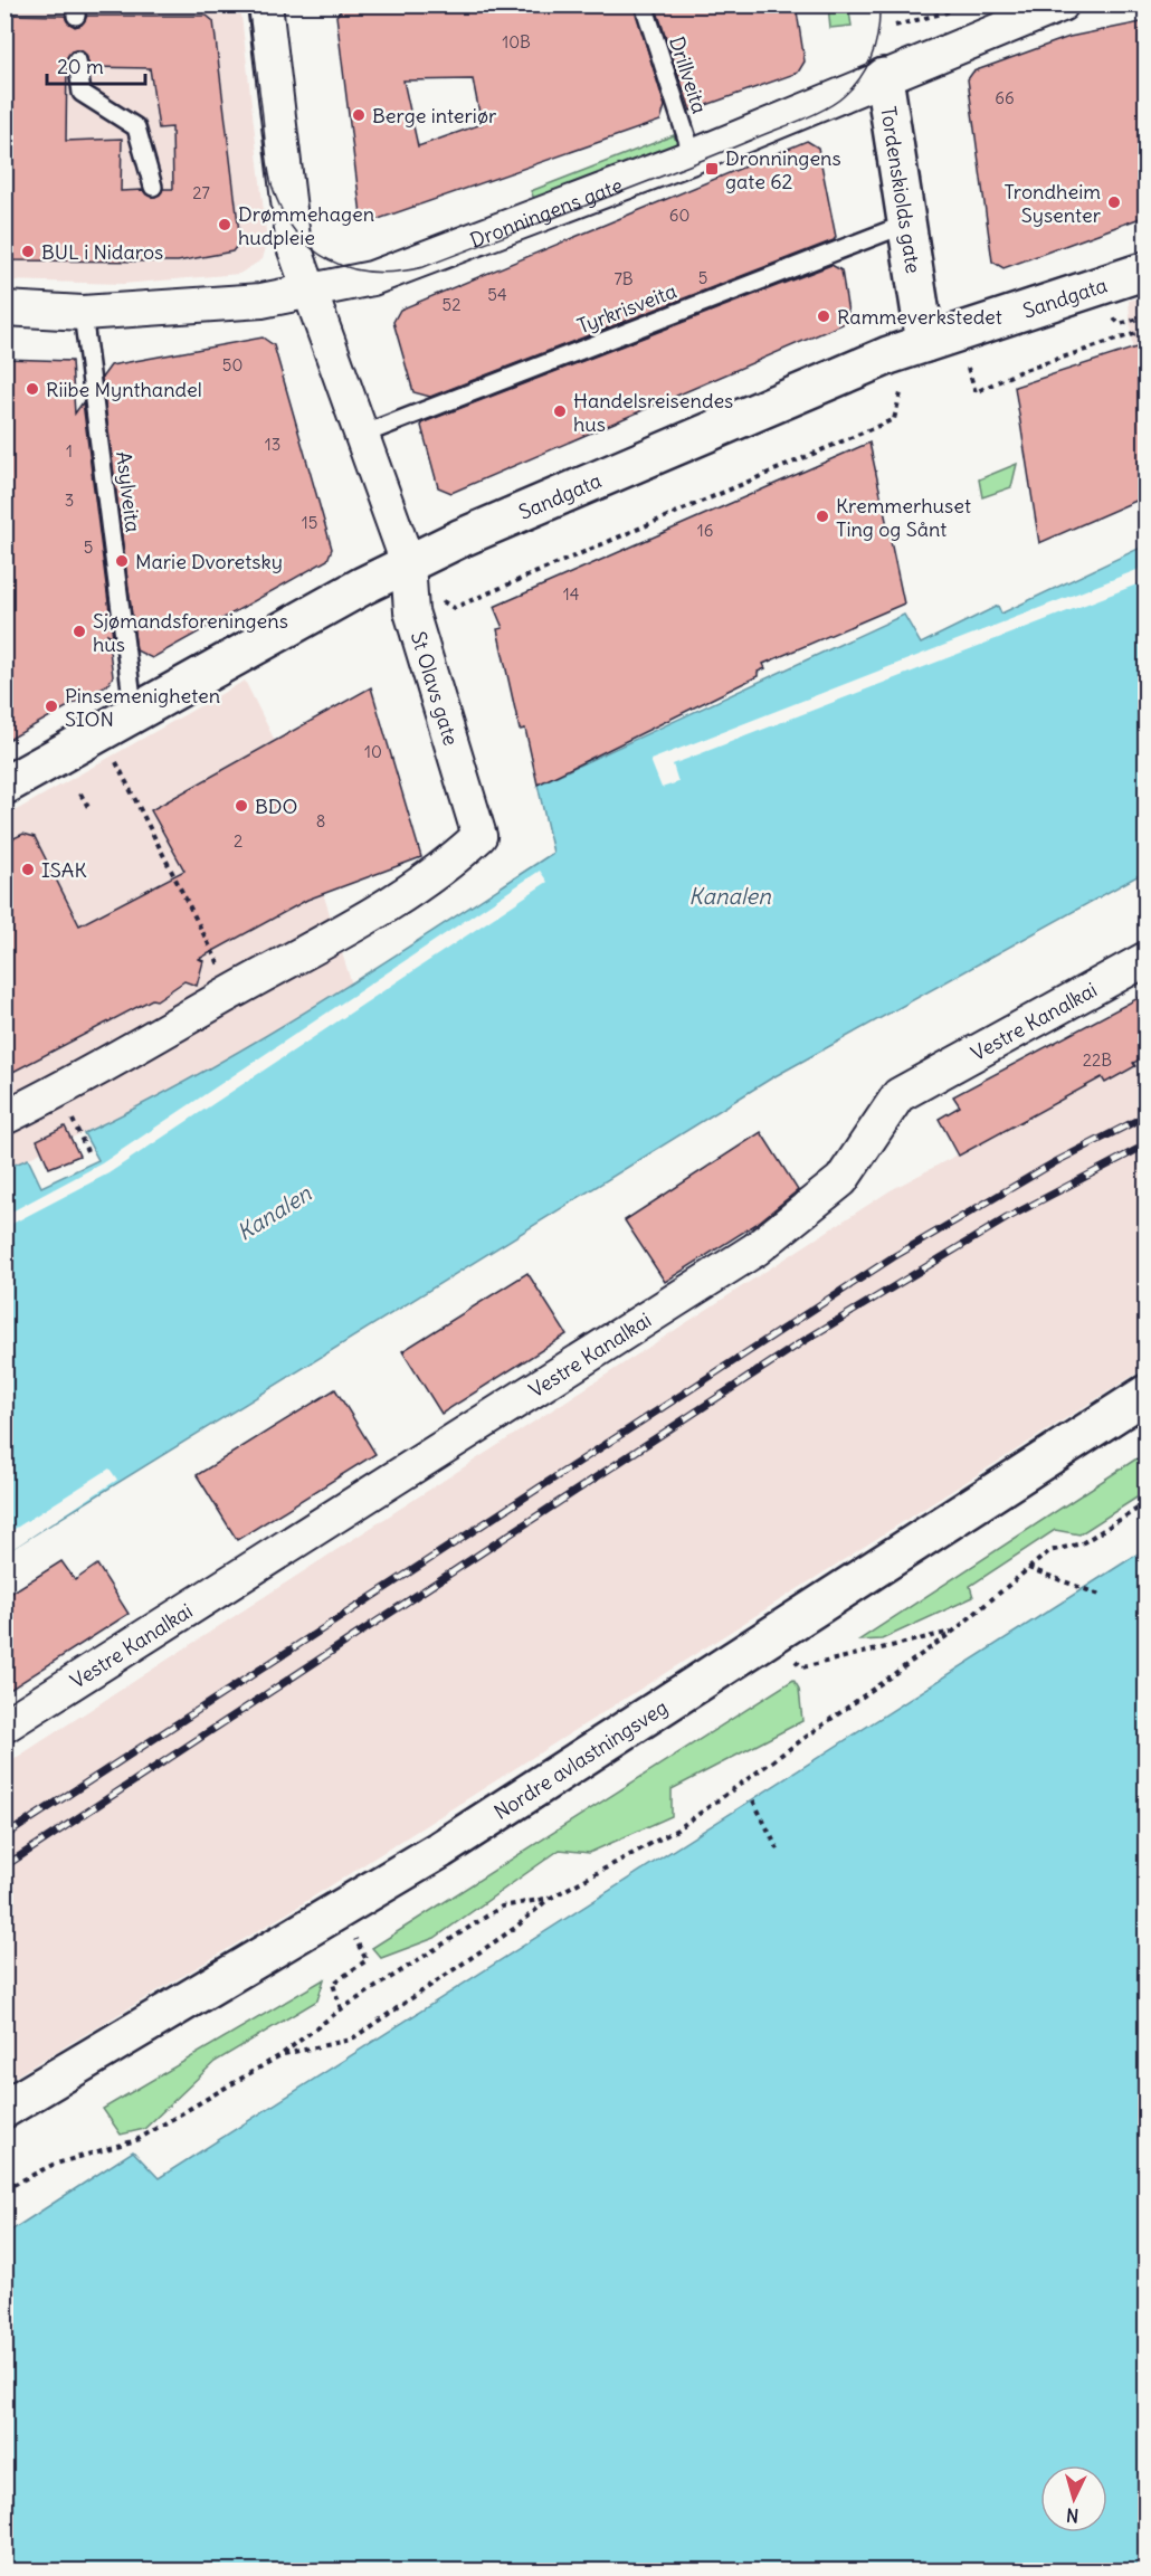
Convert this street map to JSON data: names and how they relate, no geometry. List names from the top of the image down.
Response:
{
  "streets": {
    "main road": ["Tordenskiolds gate", "Sandgata", "Nordre avlastningsveg"],
    "street": ["Dronningens gate", "St Olavs gate", "Vestre Kanalkai"],
    "lane": ["Drillveita", "Tyrkrisveita", "Asylveita"]
  },
  "crossings": [
    ["Drillveita", "Dronningens gate"],
    ["Tordenskiolds gate", "Dronningens gate"],
    ["Tordenskiolds gate", "Sandgata"],
    ["Tordenskiolds gate", "Tyrkrisveita"],
    ["Dronningens gate", "Asylveita"],
    ["Dronningens gate", "St Olavs gate"],
    ["Sandgata", "Asylveita"],
    ["Sandgata", "St Olavs gate"],
    ["Tyrkrisveita", "St Olavs gate"]
  ],
  "water": ["Kanalen"],
  "places": {
    "other": [
      "Berge interiør",
      "Trondheim Sysenter",
      "Drømmehagen hudpleie",
      "BUL i Nidaros",
      "Rammeverkstedet",
      "Riibe Mynthandel",
      "Handelsreisendes hus",
      "Kremmerhuset Ting og Sånt",
      "Marie Dvoretsky",
      "Sjømandsforeningens hus",
      "Pinsemenigheten SION",
      "BDO",
      "ISAK"
    ],
    "transit": ["Dronningens gate 62"]
  },
  "house_numbers": [
    "10B",
    "66",
    "27",
    "60",
    "5",
    "7B",
    "54",
    "52",
    "50",
    "13",
    "1",
    "3",
    "15",
    "16",
    "5",
    "14",
    "10",
    "8",
    "2",
    "22B"
  ],
  "scale_bar": "20 m",
  "north": "bottom"
}
